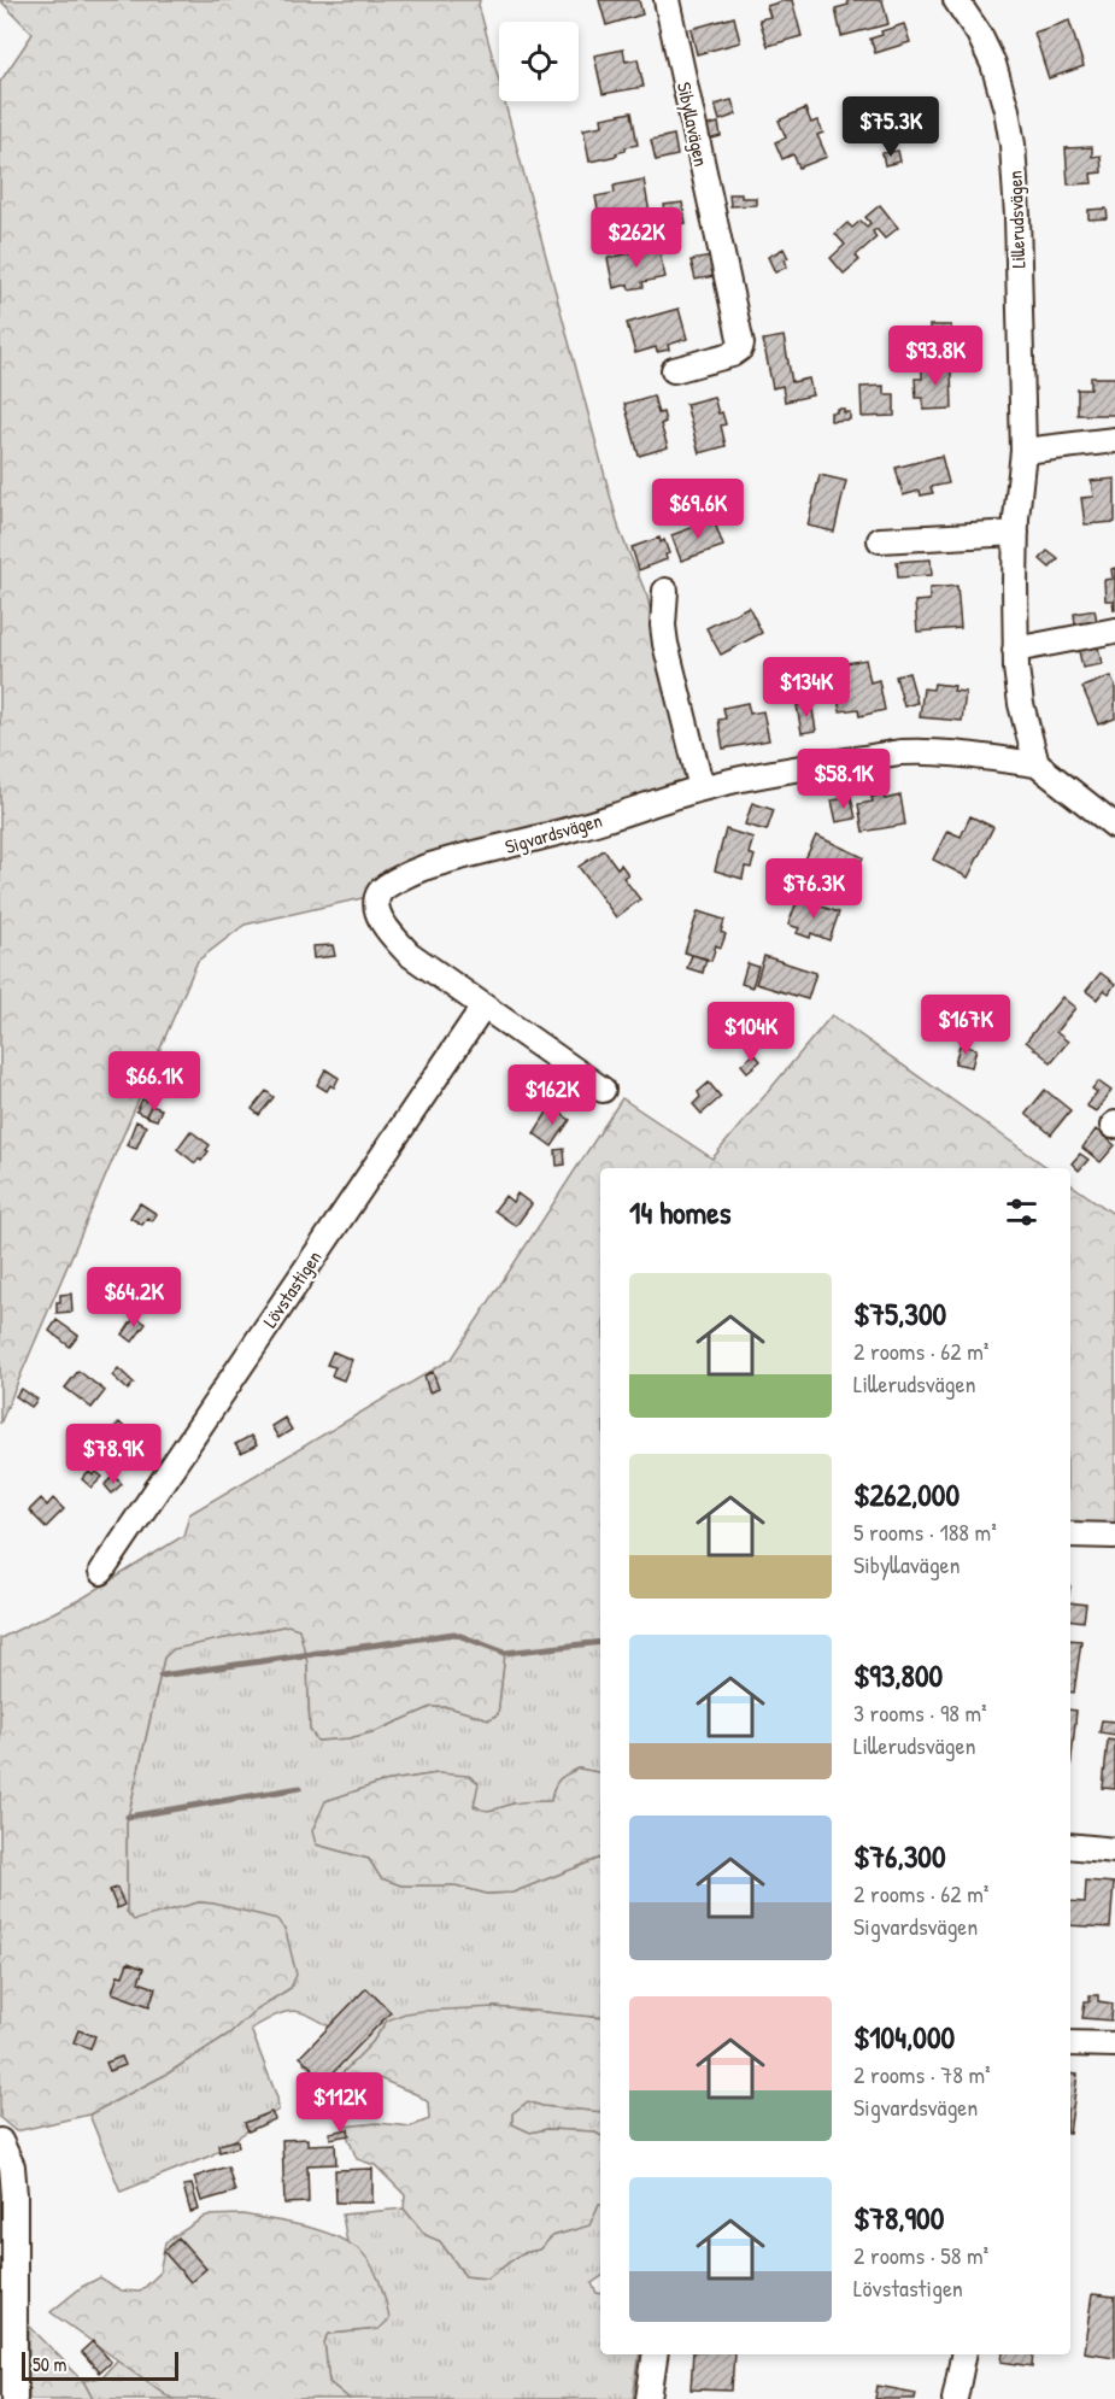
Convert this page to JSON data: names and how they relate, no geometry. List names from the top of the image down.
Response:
{
  "streets": {
    "street": [
      "Sibyllavägen",
      "Lillerudsvägen",
      "Sigvardsvägen",
      "Lövstastigen"
    ]
  },
  "crossings": [
    ["Lillerudsvägen", "Sigvardsvägen"],
    ["Sigvardsvägen", "Lövstastigen"]
  ],
  "scale_bar": "50 m",
  "page": {
    "price": [
      "$75.3K",
      "$262K",
      "$93.8K",
      "$69.6K",
      "$134K",
      "$58.1K",
      "$76.3K",
      "$167K",
      "$104K",
      "$66.1K",
      "$162K",
      "$64.2K",
      "$78.9K",
      "$112K"
    ],
    "heading": "14 homes",
    "list": [
      {
        "name": "$75,300",
        "note": "2 rooms · 62 m² · Lillerudsvägen"
      },
      {
        "name": "$262,000",
        "note": "5 rooms · 188 m² · Sibyllavägen"
      },
      {
        "name": "$93,800",
        "note": "3 rooms · 98 m² · Lillerudsvägen"
      },
      {
        "name": "$76,300",
        "note": "2 rooms · 62 m² · Sigvardsvägen"
      },
      {
        "name": "$104,000",
        "note": "2 rooms · 78 m² · Sigvardsvägen"
      },
      {
        "name": "$78,900",
        "note": "2 rooms · 58 m² · Lövstastigen"
      }
    ],
    "scale": "50 m"
  }
}
